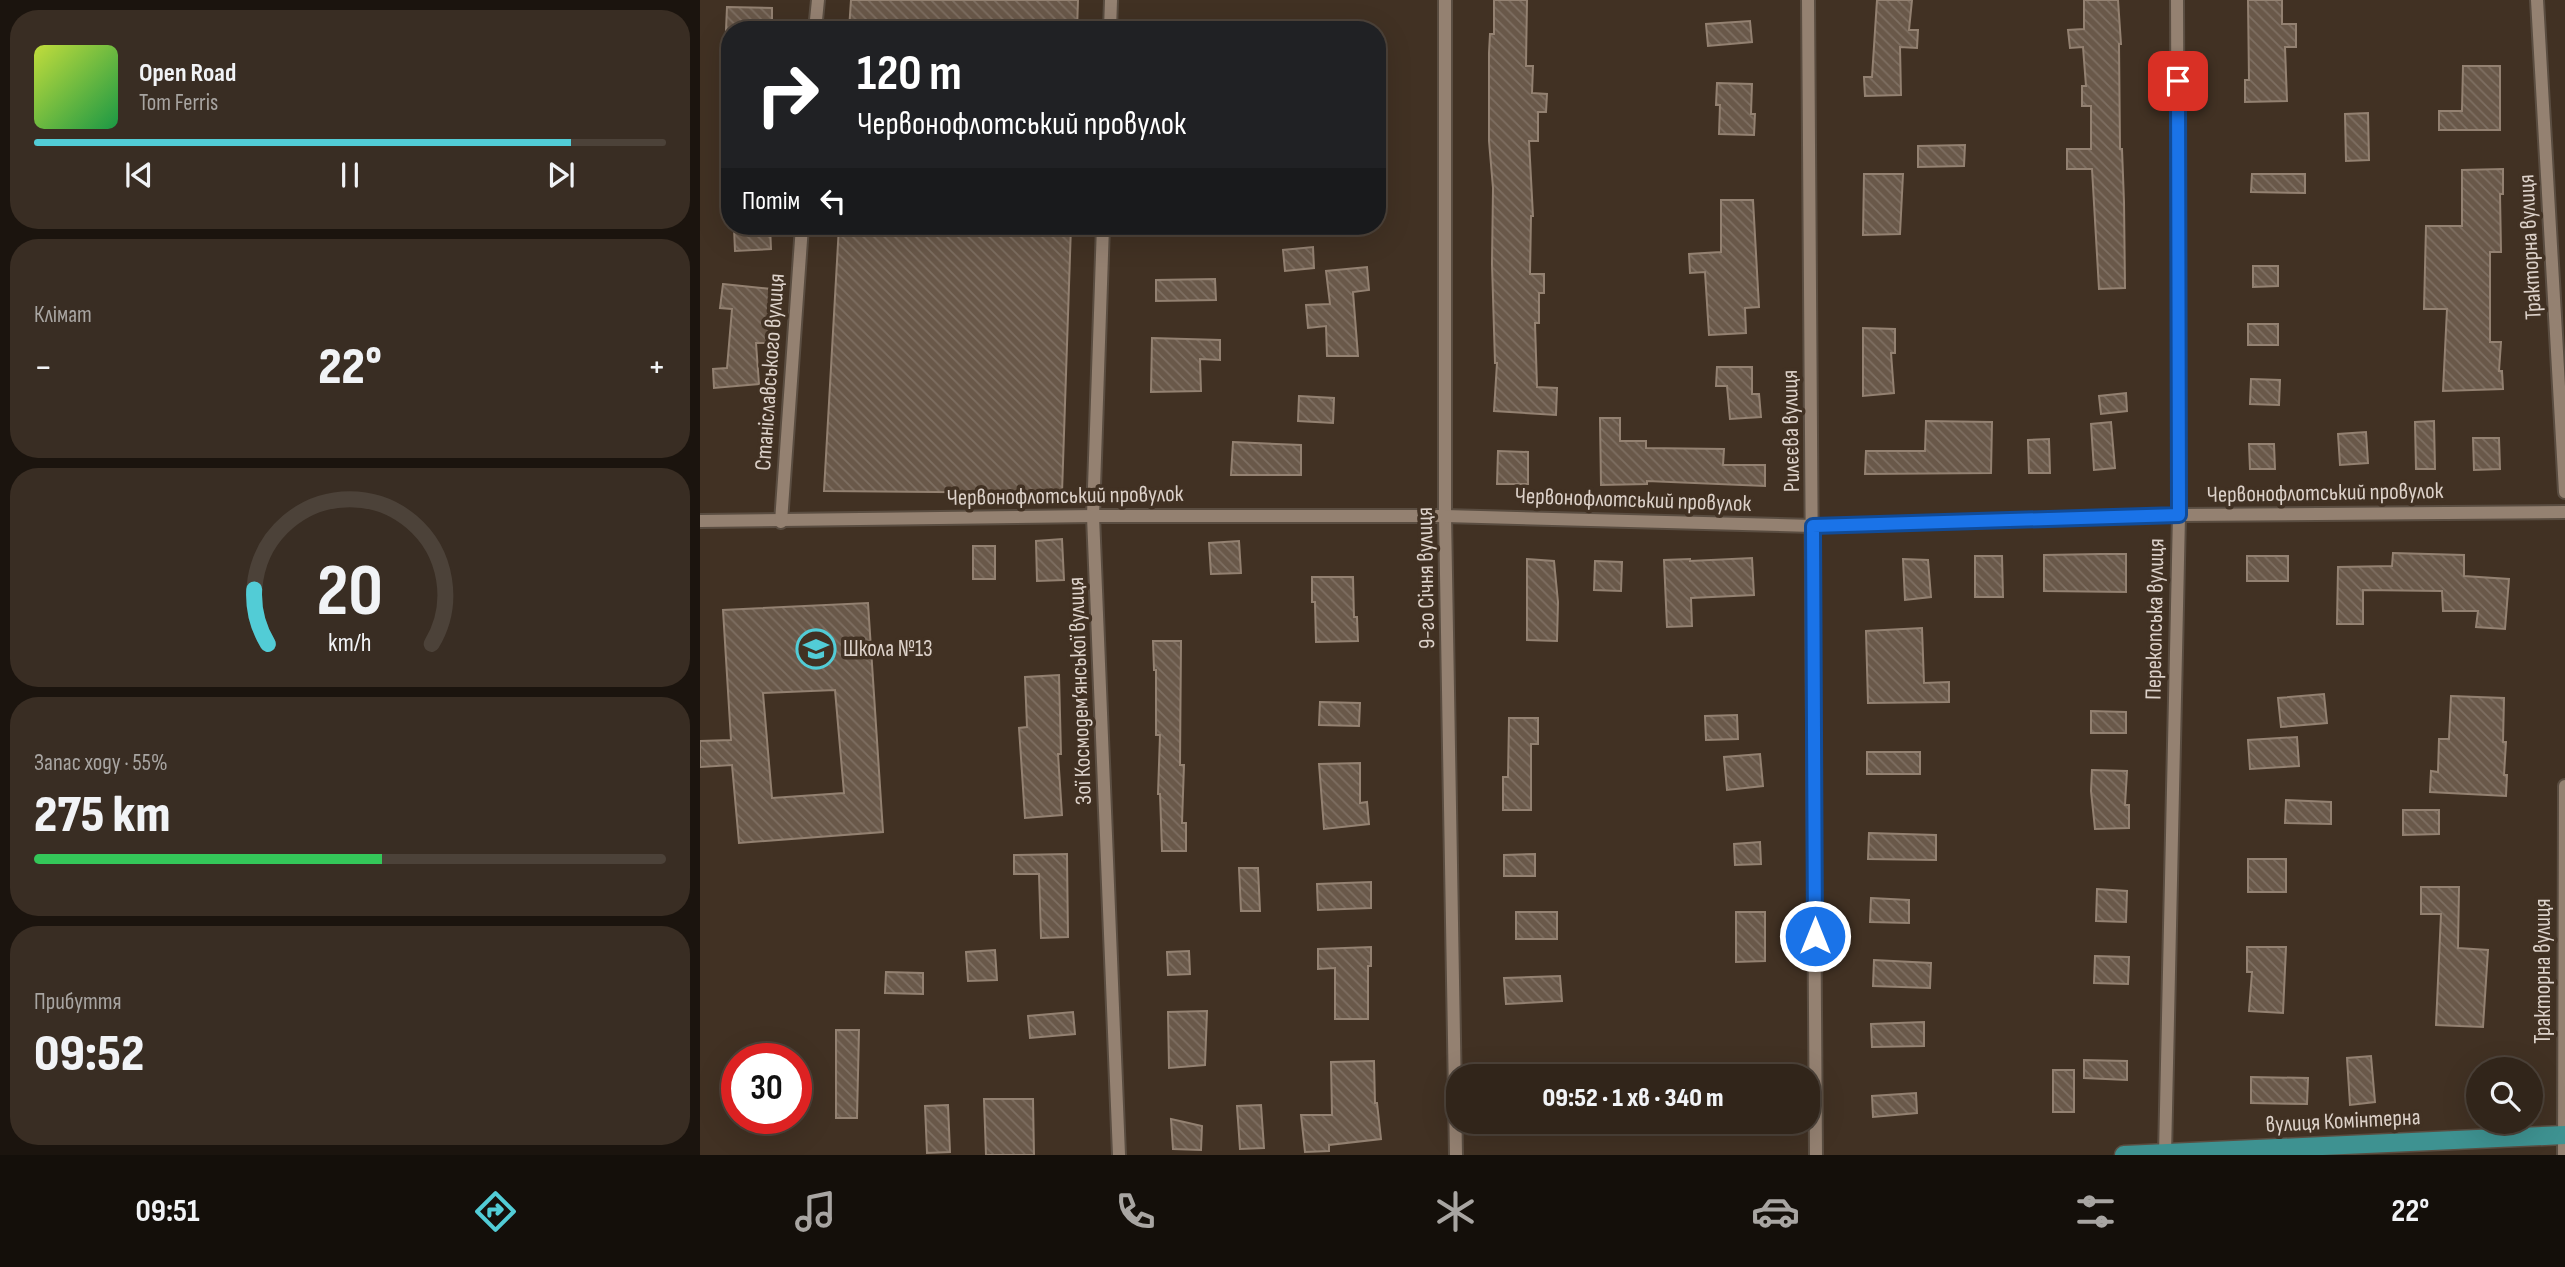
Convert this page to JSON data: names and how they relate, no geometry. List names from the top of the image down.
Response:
{
  "streets": {
    "main road": ["вулиця Комінтерна"],
    "street": [
      "Тракторна вулиця",
      "Станіславського вулиця",
      "Рилєєва вулиця",
      "Червонофлотський провулок",
      "9-го Січня вулиця",
      "Перекопська вулиця",
      "Зої Космодем’янської вулиця"
    ]
  },
  "crossings": [
    ["Тракторна вулиця", "вулиця Комінтерна"],
    ["Станіславського вулиця", "Червонофлотський провулок"],
    ["Рилєєва вулиця", "Червонофлотський провулок"],
    ["Червонофлотський провулок", "9-го Січня вулиця"],
    ["Червонофлотський провулок", "Перекопська вулиця"],
    ["Червонофлотський провулок", "Зої Космодем’янської вулиця"],
    ["Перекопська вулиця", "вулиця Комінтерна"]
  ],
  "places": {
    "school or university": ["Школа №13"]
  },
  "page": {
    "turn": ["120 m", "Червонофлотський провулок"],
    "song": ["Open Road", "Tom Ferris"],
    "then": "Потім",
    "tile": [
      "Клімат",
      ["Запас ходу · 55%", "275 km"],
      ["Прибуття", "09:52"]
    ],
    "heat": ["−", "22°", "+"],
    "limit": "30",
    "trip": "09:52 · 1 хв · 340 m",
    "tabs": ["09:51", "22°"],
    "gauge": ["20", "km/h"]
  }
}
